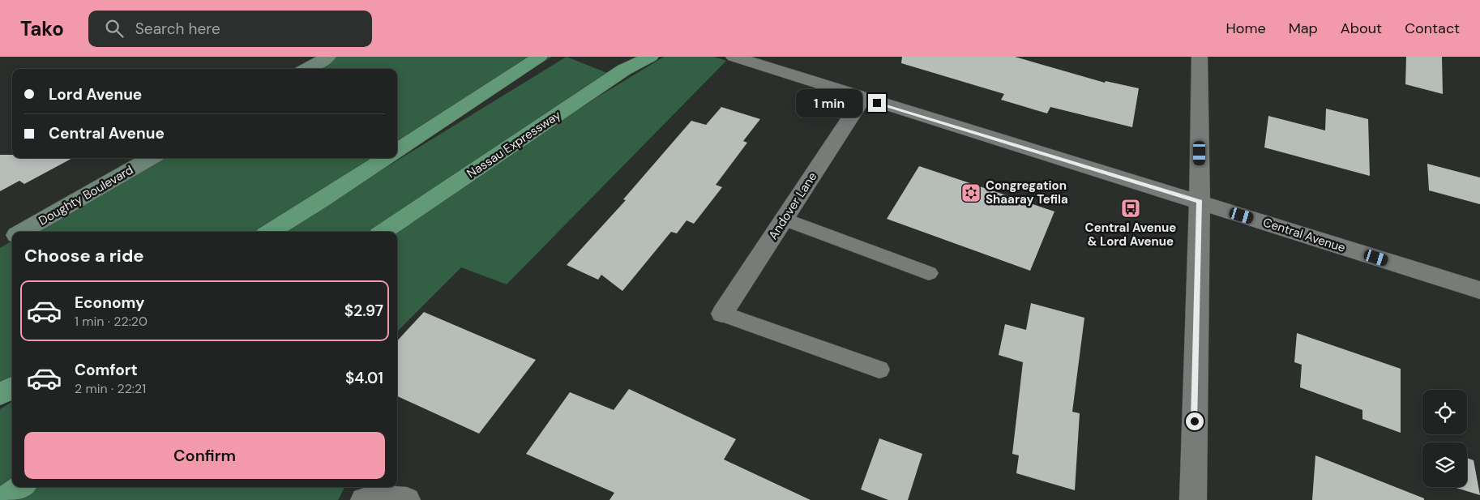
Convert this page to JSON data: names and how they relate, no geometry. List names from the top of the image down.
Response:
{
  "streets": {
    "highway": ["Nassau Expressway"],
    "main road": ["Doughty Boulevard"],
    "street": ["Andover Lane", "Central Avenue"]
  },
  "crossings": [
    ["Andover Lane", "Central Avenue"]
  ],
  "places": {
    "synagogue": ["Congregation Shaaray Tefila"],
    "bus stop": ["Central Avenue & Lord Avenue"]
  },
  "page": {
    "header": "Tako",
    "search": "Search here",
    "nav": [
      "Home",
      "Map",
      "About",
      "Contact"
    ],
    "banner": ["Lord Avenue", "Central Avenue"],
    "bubble": "1 min",
    "heading": "Choose a ride",
    "list": [
      {
        "name": "Economy",
        "note": "1 min · 22:20",
        "value": "$2.97"
      },
      {
        "name": "Comfort",
        "note": "2 min · 22:21",
        "value": "$4.01"
      }
    ],
    "buttons": "Confirm"
  }
}
